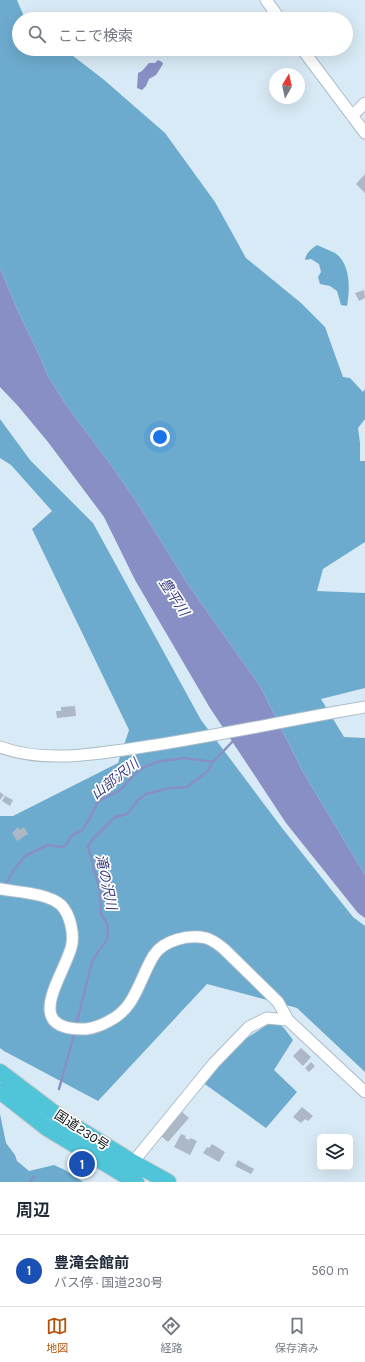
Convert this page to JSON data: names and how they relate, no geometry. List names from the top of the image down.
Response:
{
  "streets": {
    "highway": ["国道230号"]
  },
  "water": ["豊平川", "山部沢川", "滝の沢川"],
  "north": "top",
  "page": {
    "search": "ここで検索",
    "pins": "1",
    "heading": "周辺",
    "list": [
      {
        "mark": "1",
        "name": "豊滝会館前",
        "note": "バス停 · 国道230号",
        "value": "560 m"
      }
    ],
    "nav": ["地図", "経路", "保存済み"]
  }
}
